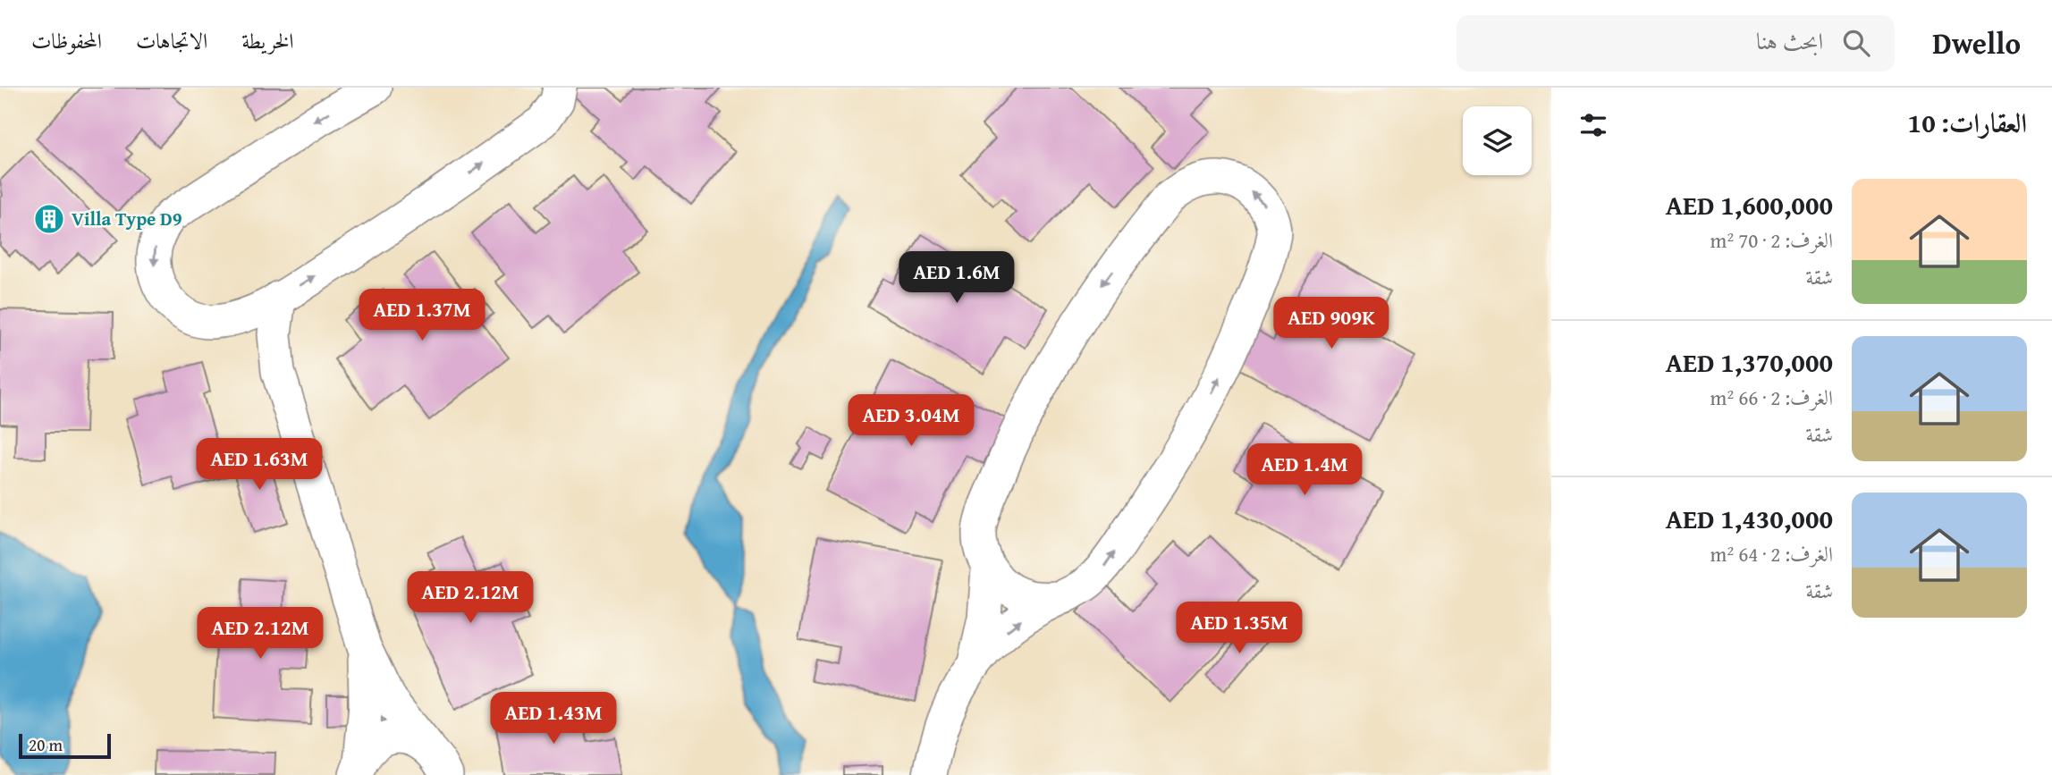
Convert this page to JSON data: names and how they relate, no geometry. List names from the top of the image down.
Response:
{
  "places": {
    "building": ["Villa Type D9"]
  },
  "scale_bar": "20 m",
  "page": {
    "header": "Dwello",
    "search": "ابحث هنا",
    "nav": ["الخريطة", "الاتجاهات", "المحفوظات"],
    "heading": "العقارات: 10",
    "list": [
      {
        "name": "AED 1,600,000",
        "note": "الغرف: 2 · 70 m² · شقة"
      },
      {
        "name": "AED 1,370,000",
        "note": "الغرف: 2 · 66 m² · شقة"
      },
      {
        "name": "AED 1,430,000",
        "note": "الغرف: 2 · 64 m² · شقة"
      }
    ],
    "price": [
      "AED 1.6M",
      "AED 1.37M",
      "AED 909K",
      "AED 3.04M",
      "AED 1.63M",
      "AED 1.4M",
      "AED 2.12M",
      "AED 1.35M",
      "AED 2.12M",
      "AED 1.43M"
    ],
    "scale": "20 m"
  }
}
